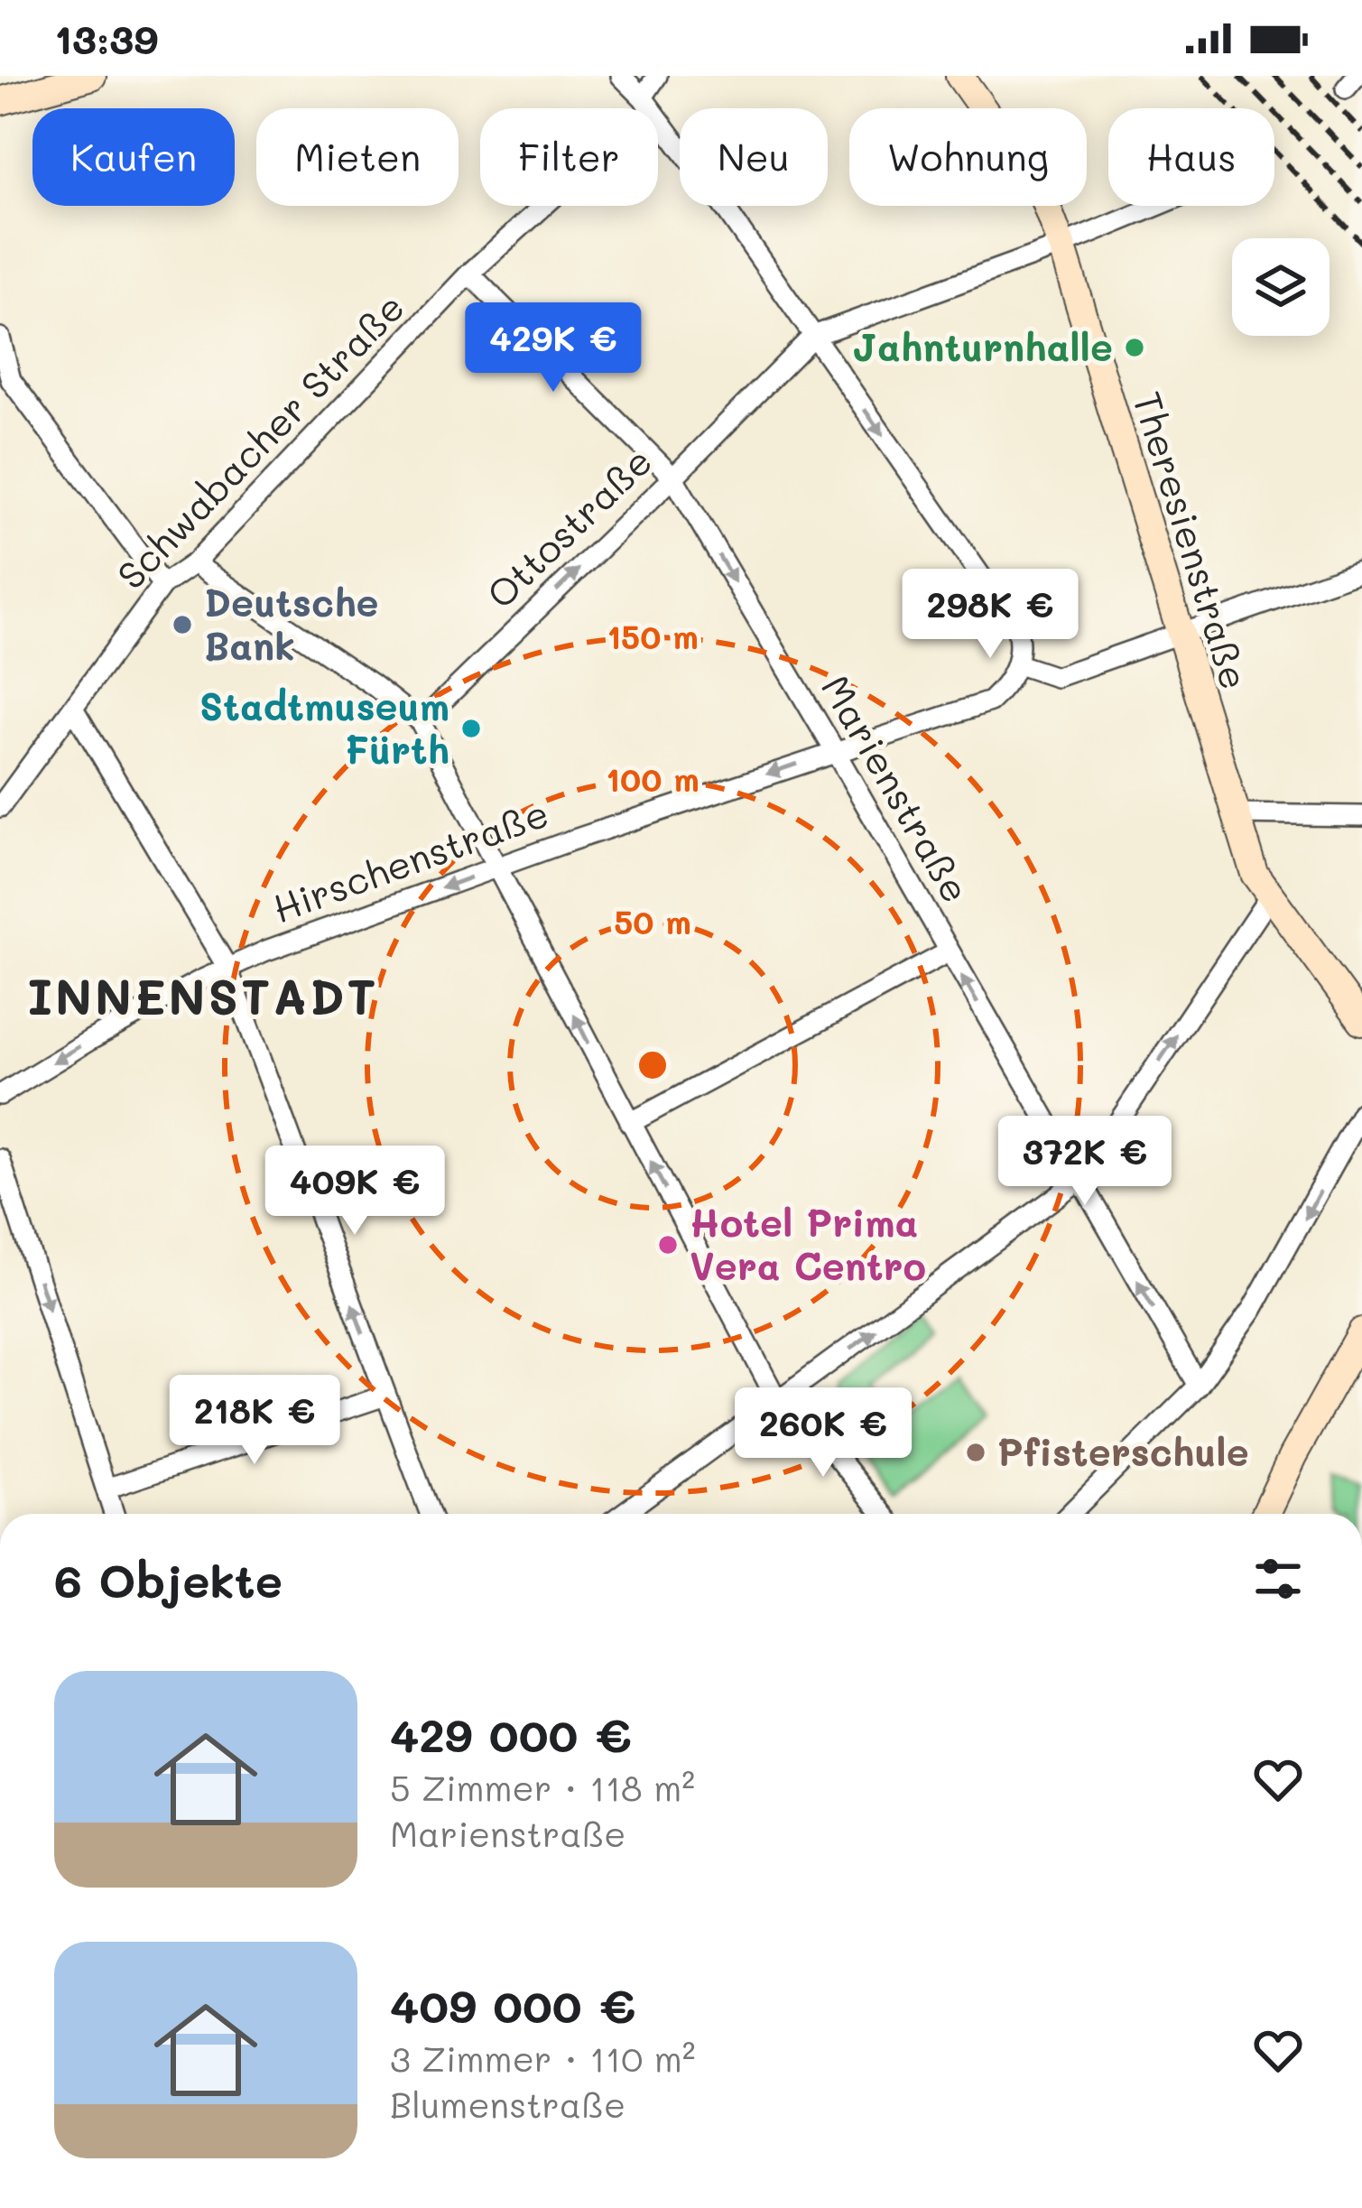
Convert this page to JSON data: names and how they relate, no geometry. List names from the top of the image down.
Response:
{
  "streets": {
    "street": [
      "Schwabacher Straße",
      "Ottostraße",
      "Theresienstraße",
      "Marienstraße",
      "Hirschenstraße"
    ]
  },
  "crossings": [
    ["Schwabacher Straße", "Marienstraße"],
    ["Ottostraße", "Theresienstraße"],
    ["Ottostraße", "Marienstraße"],
    ["Marienstraße", "Hirschenstraße"]
  ],
  "one_way": ["Ottostraße", "Hirschenstraße"],
  "districts": ["INNENSTADT"],
  "places": [
    "Jahnturnhalle",
    "Deutsche Bank",
    "Stadtmuseum Fürth",
    "Hotel Prima Vera Centro",
    "Pfisterschule"
  ],
  "page": {
    "status": "13:39",
    "chip": [
      "Kaufen",
      "Mieten",
      "Filter",
      "Neu",
      "Wohnung",
      "Haus"
    ],
    "price": [
      "429K €",
      "298K €",
      "372K €",
      "409K €",
      "218K €",
      "260K €"
    ],
    "heading": "6 Objekte",
    "list": [
      {
        "name": "429 000 €",
        "note": "5 Zimmer · 118 m² · Marienstraße"
      },
      {
        "name": "409 000 €",
        "note": "3 Zimmer · 110 m² · Blumenstraße"
      }
    ]
  },
  "rings": ["150 m", "100 m", "50 m"]
}
